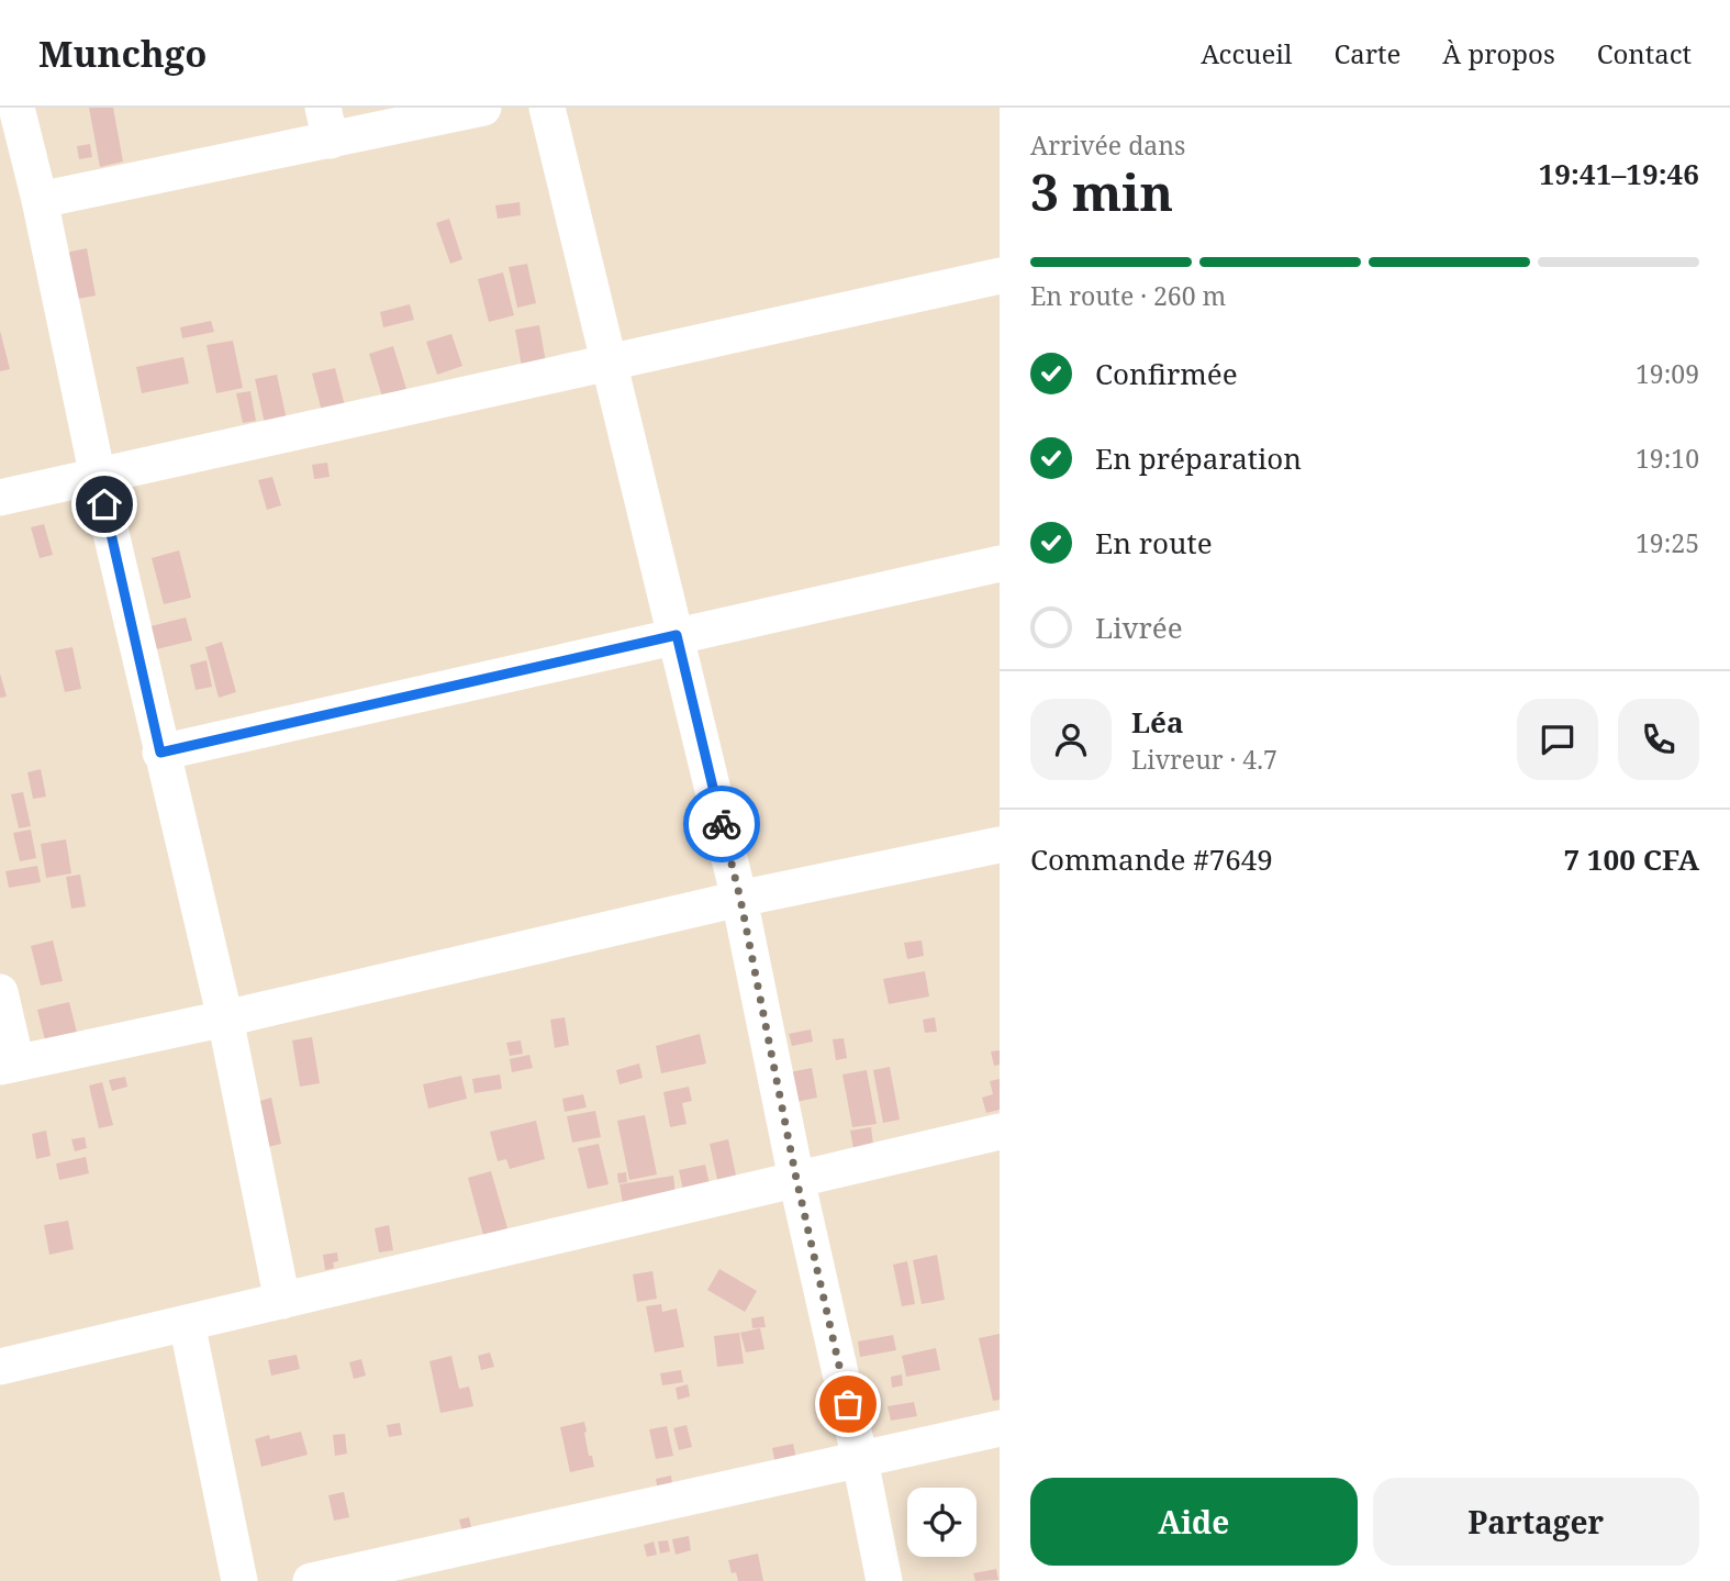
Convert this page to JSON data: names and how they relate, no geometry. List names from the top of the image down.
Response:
{
  "page": {
    "header": "Munchgo",
    "nav": [
      "Accueil",
      "Carte",
      "À propos",
      "Contact"
    ],
    "heading": ["3 min", "Arrivée dans", "19:41–19:46"],
    "panel": [
      "Léa",
      "Livreur · 4.7",
      "Commande #7649",
      "7 100 CFA"
    ],
    "bar": "En route · 260 m",
    "list": [
      ["Confirmée", "19:09"],
      ["En préparation", "19:10"],
      ["En route", "19:25"],
      "Livrée"
    ],
    "buttons": ["Aide", "Partager"]
  }
}
